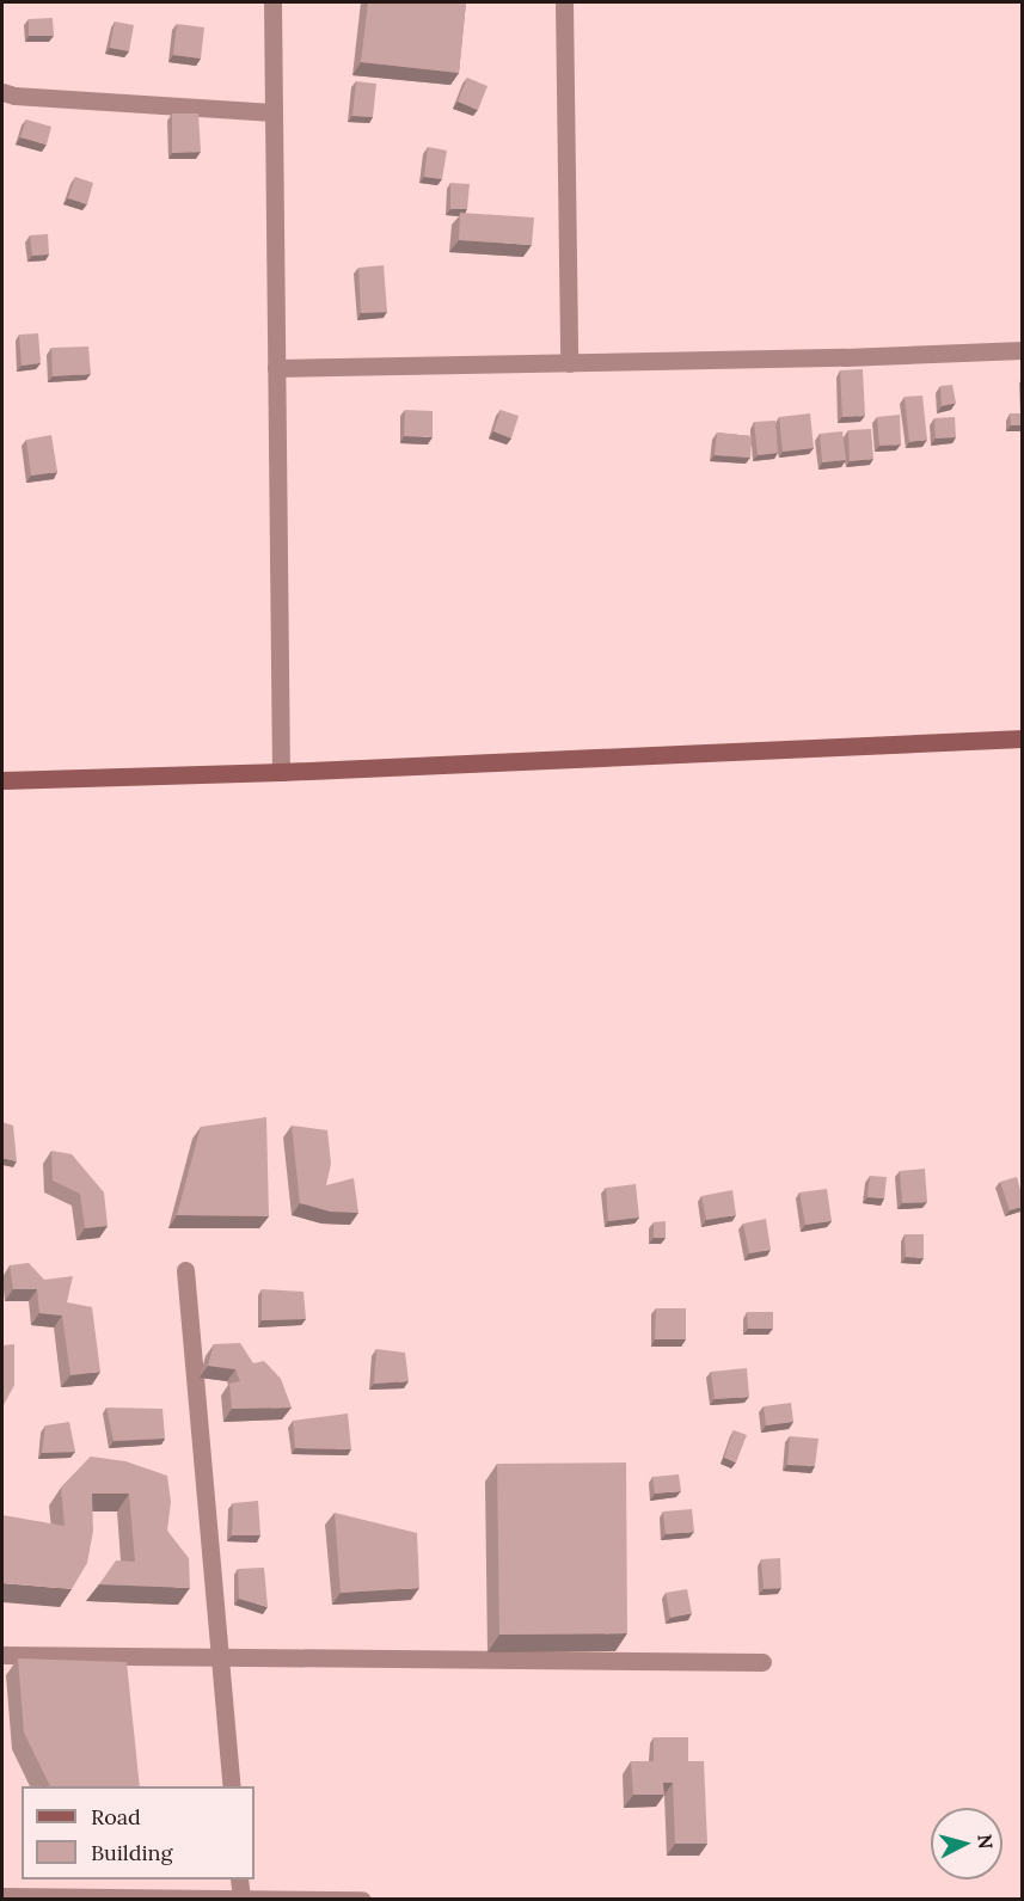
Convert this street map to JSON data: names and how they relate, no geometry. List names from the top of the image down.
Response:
{
  "legend": ["Road", "Building"],
  "north": "right"
}
